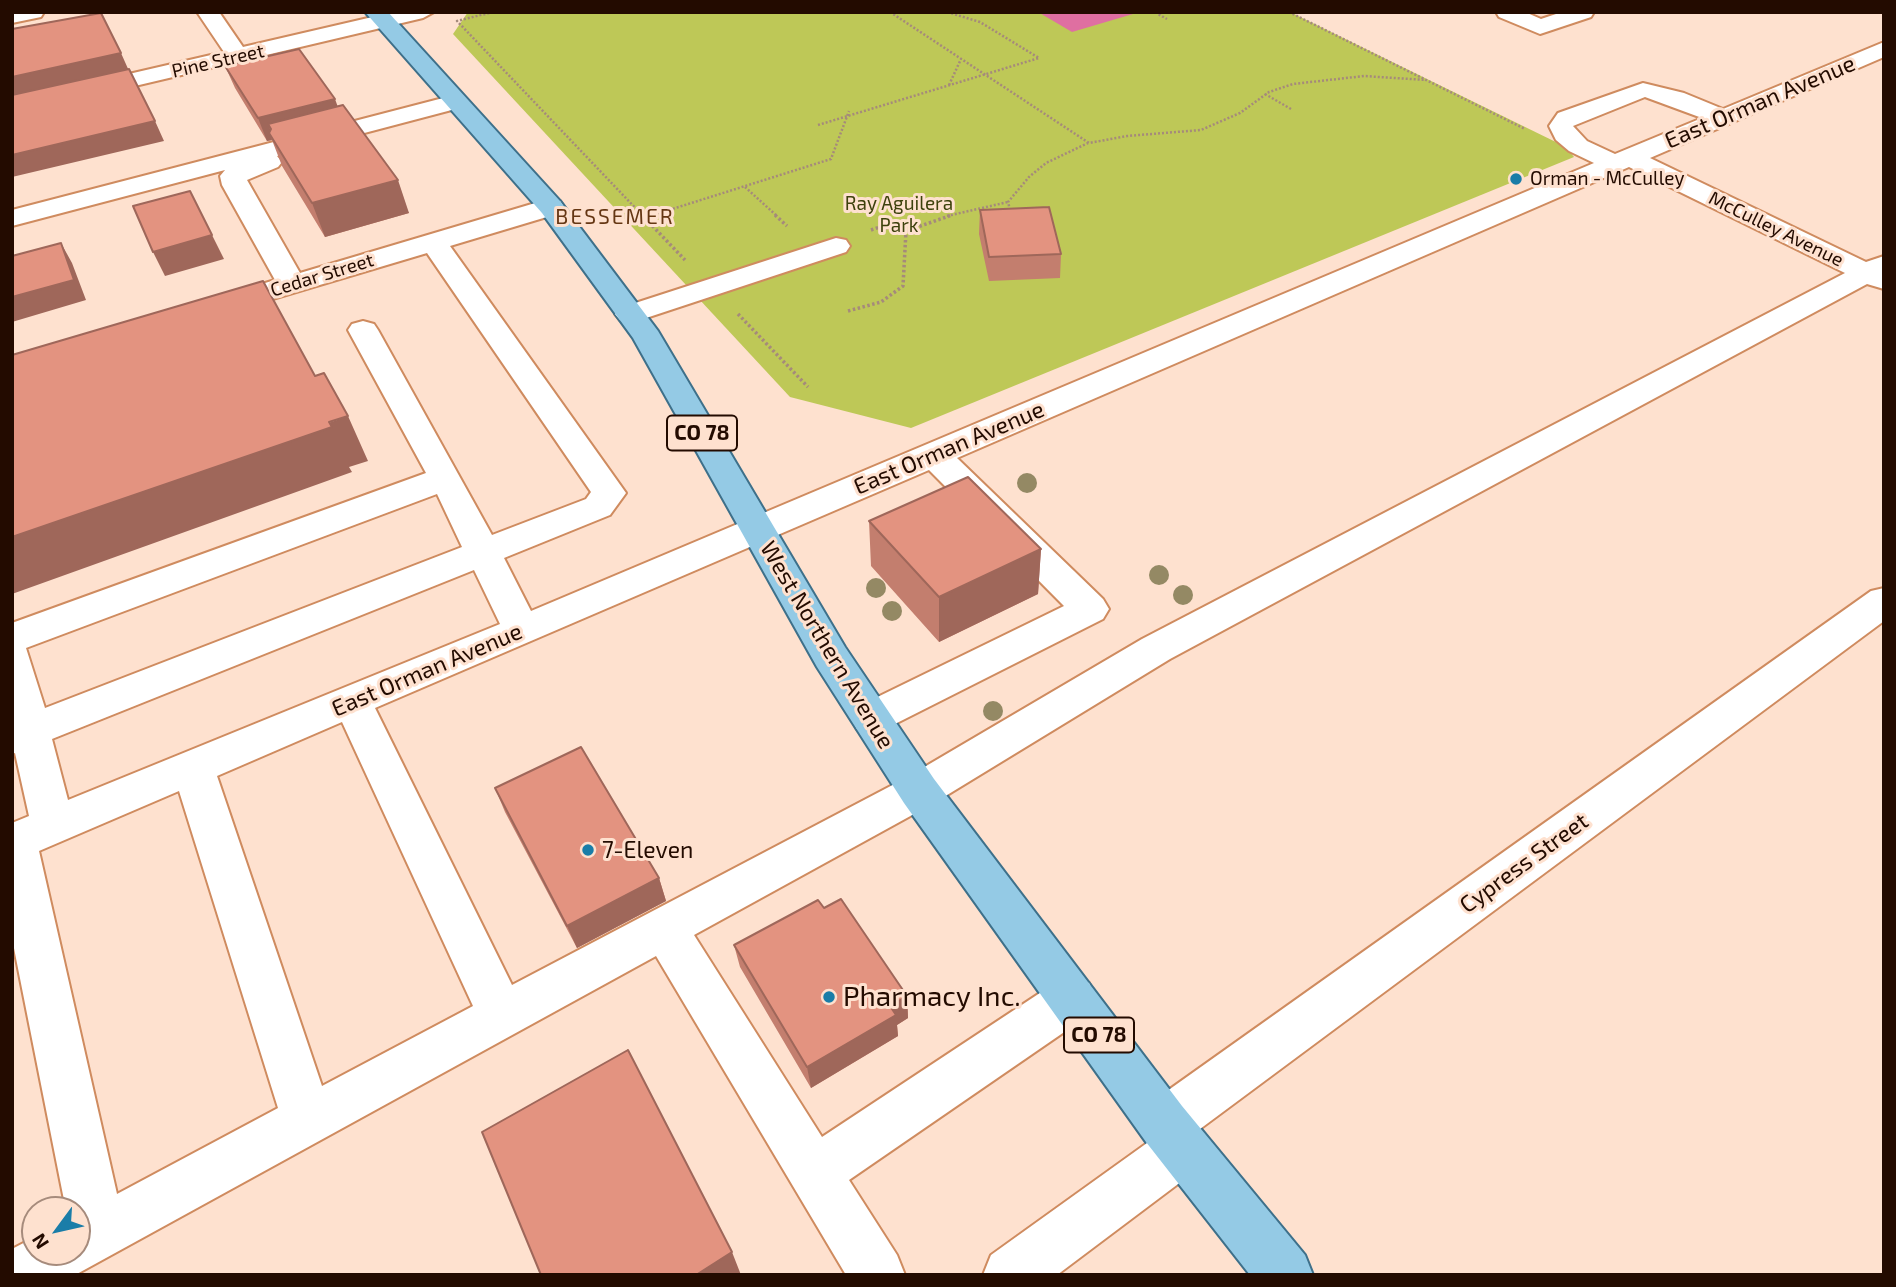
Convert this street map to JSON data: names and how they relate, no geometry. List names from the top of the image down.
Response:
{
  "streets": {
    "main road": ["CO 78", "West Northern Avenue"],
    "street": [
      "Pine Street",
      "East Orman Avenue",
      "McCulley Avenue",
      "Cedar Street",
      "Cypress Street"
    ]
  },
  "crossings": [
    ["Pine Street", "West Northern Avenue"],
    ["East Orman Avenue", "McCulley Avenue"],
    ["East Orman Avenue", "West Northern Avenue"],
    ["Cedar Street", "West Northern Avenue"],
    ["West Northern Avenue", "Cypress Street"]
  ],
  "districts": ["BESSEMER"],
  "parks": ["Ray Aguilera Park"],
  "places": ["Orman - McCulley", "7-Eleven", "Pharmacy Inc."],
  "north": "bottom left"
}
